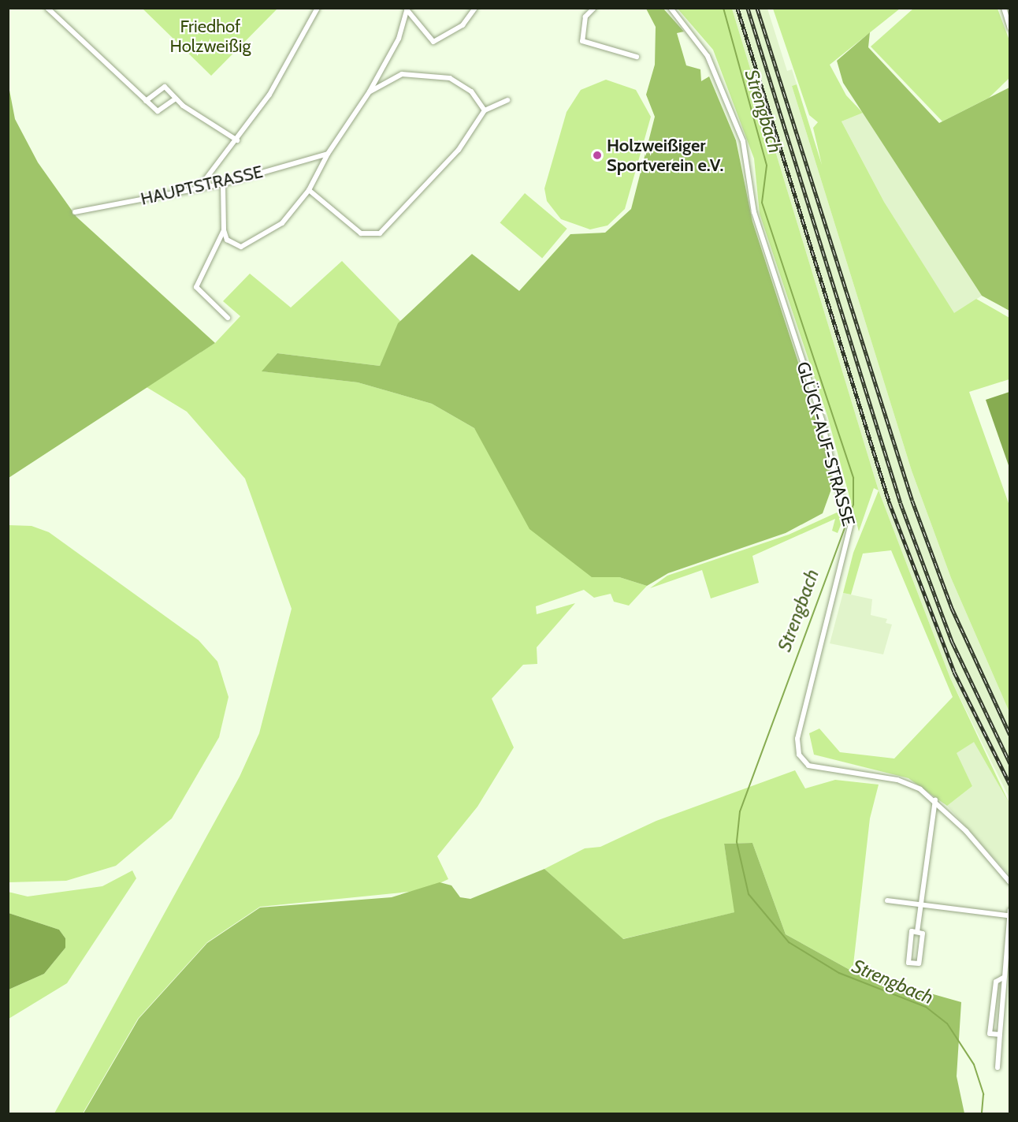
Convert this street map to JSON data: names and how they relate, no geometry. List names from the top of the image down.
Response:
{
  "streets": {
    "street": ["HAUPTSTRASSE", "GLÜCK-AUF-STRASSE"]
  },
  "water": ["Strengbach"],
  "parks": ["Friedhof Holzweißig"],
  "places": ["Holzweißiger Sportverein e.V."]
}
